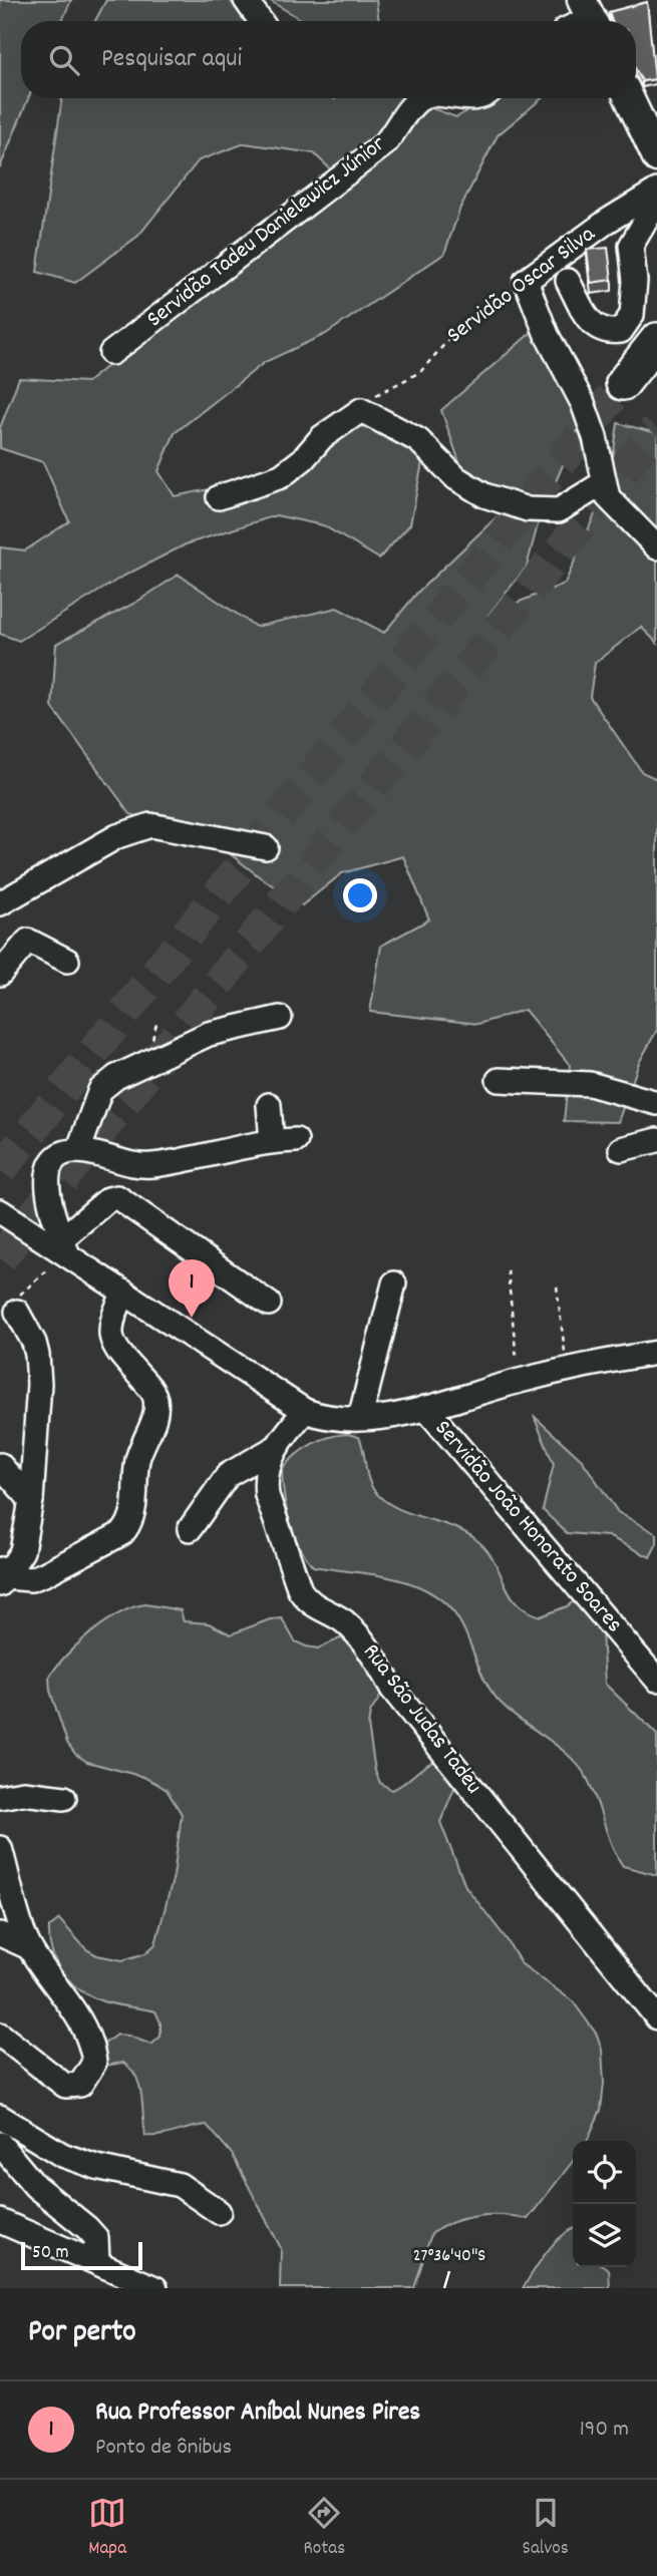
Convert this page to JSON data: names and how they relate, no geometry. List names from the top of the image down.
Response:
{
  "streets": {
    "street": [
      "Servidão Tadeu Danielewicz Júnior",
      "Servidão Oscar Silva",
      "Servidão João Honorato Soares",
      "Rua São Judas Tadeu"
    ]
  },
  "scale_bar": "50 m",
  "page": {
    "search": "Pesquisar aqui",
    "pins": "1",
    "scale": "50 m",
    "heading": "Por perto",
    "list": [
      {
        "mark": "1",
        "name": "Rua Professor Aníbal Nunes Pires",
        "note": "Ponto de ônibus",
        "value": "190 m"
      }
    ],
    "nav": ["Mapa", "Rotas", "Salvos"]
  },
  "coordinates": ["27°36'40\"S"]
}
